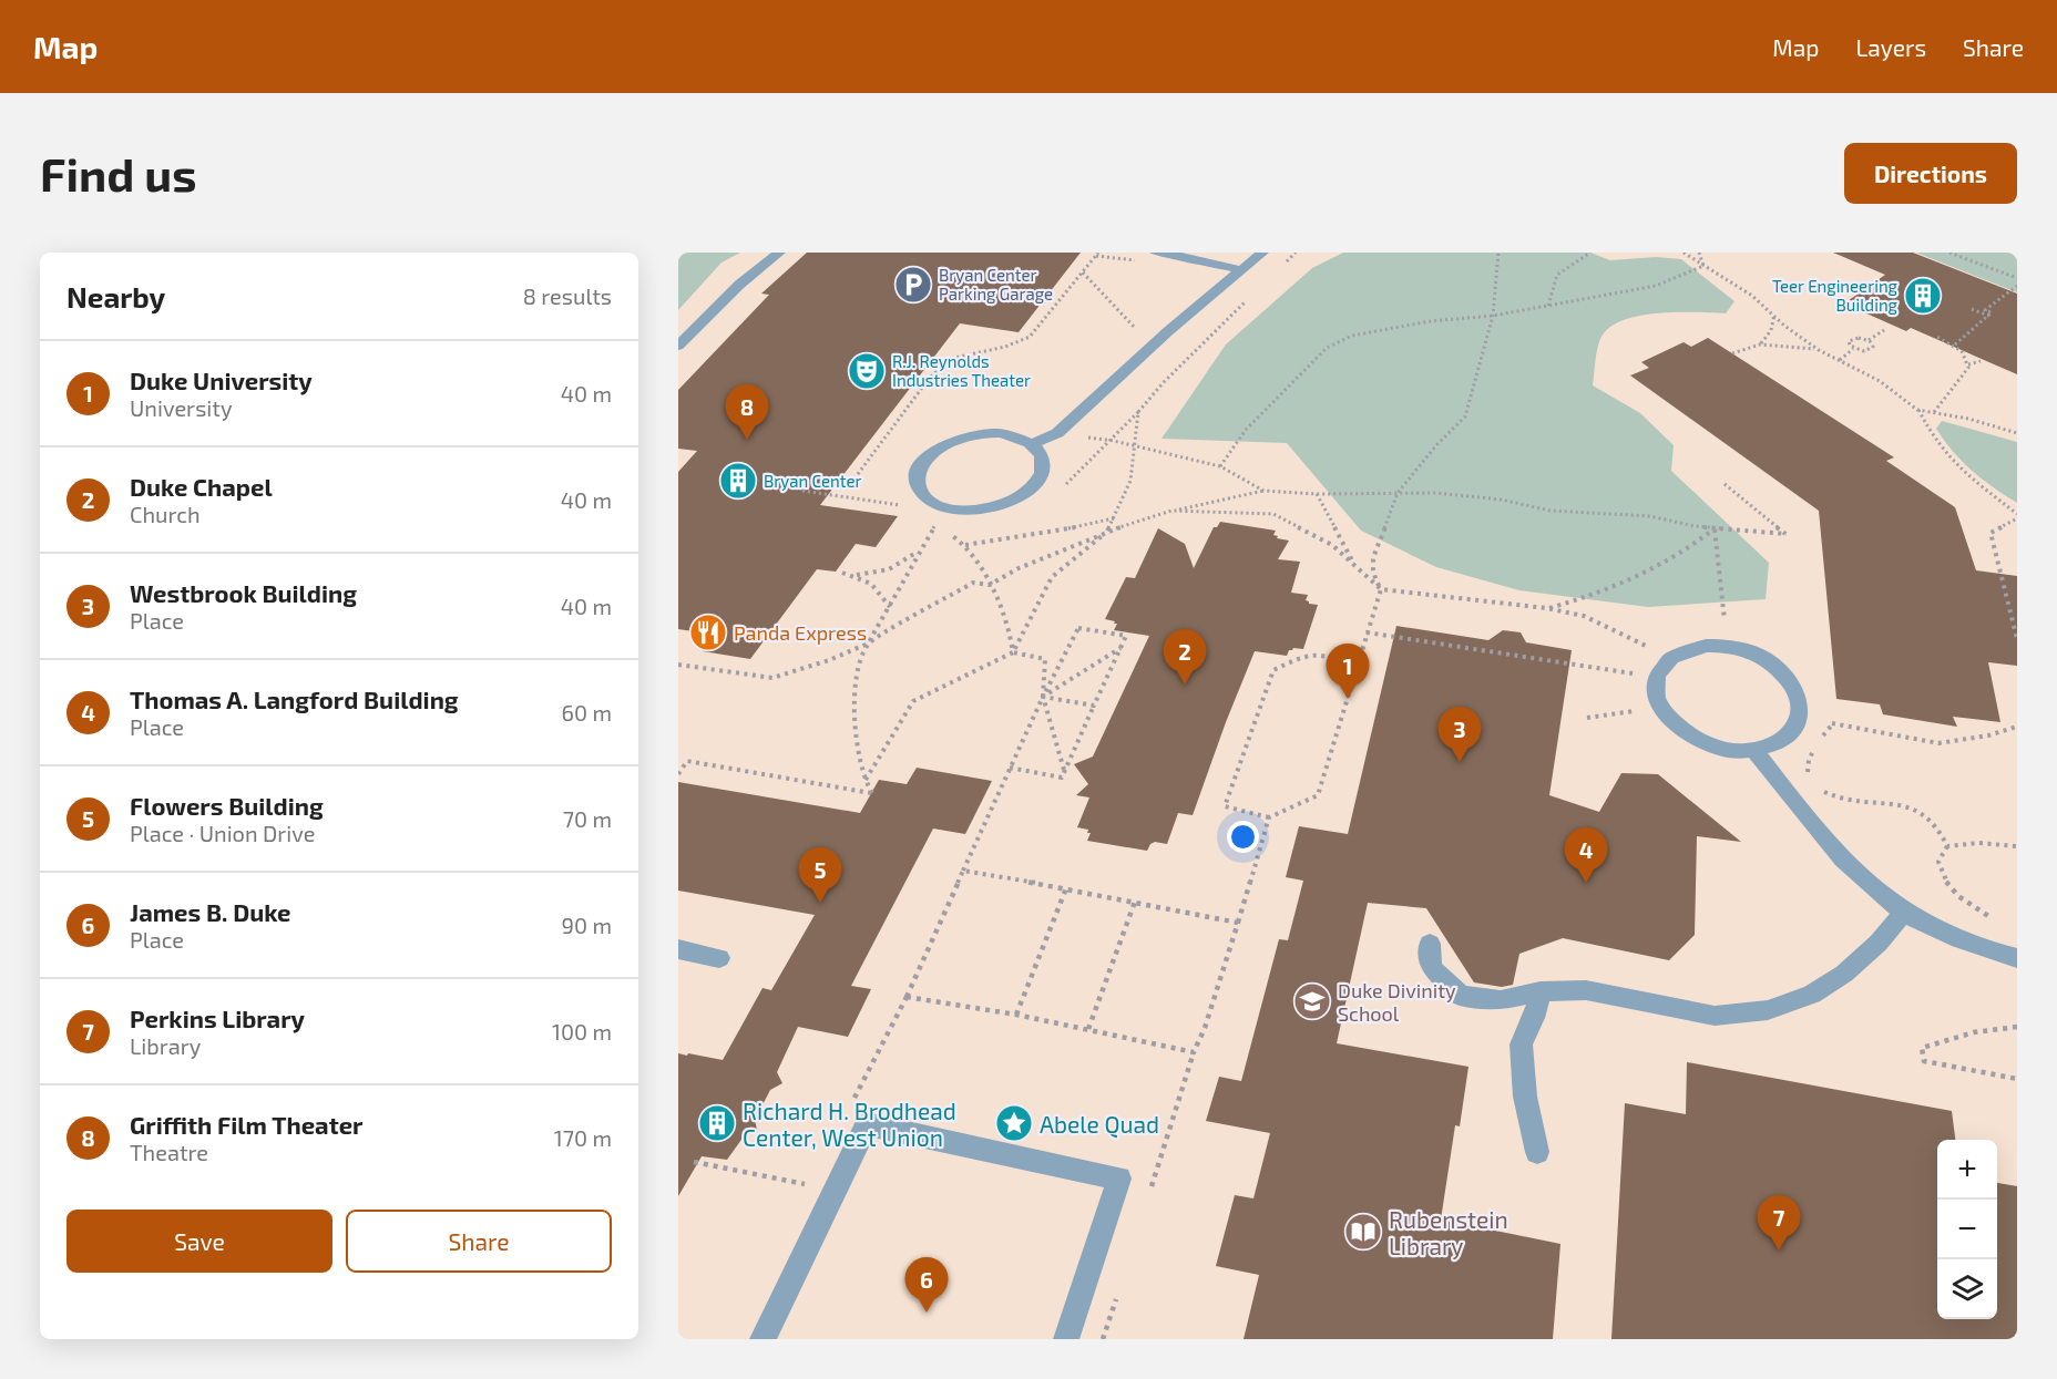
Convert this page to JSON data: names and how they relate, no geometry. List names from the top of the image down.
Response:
{
  "places": {
    "parking": ["Bryan Center Parking Garage"],
    "building": ["Teer Engineering Building", "Bryan Center", "Richard H. Brodhead Center, West Union"],
    "theatre": ["R.J. Reynolds Industries Theater"],
    "restaurant": ["Panda Express"],
    "school or university": ["Duke Divinity School"],
    "place": ["Abele Quad"],
    "library": ["Rubenstein Library"]
  },
  "page": {
    "header": "Map",
    "nav": ["Map", "Layers", "Share"],
    "buttons": [
      "Directions",
      ["Save", "Share"]
    ],
    "title": "Find us",
    "heading": ["Nearby", "8 results"],
    "list": [
      {
        "mark": "1",
        "name": "Duke University",
        "note": "University",
        "value": "40 m"
      },
      {
        "mark": "2",
        "name": "Duke Chapel",
        "note": "Church",
        "value": "40 m"
      },
      {
        "mark": "3",
        "name": "Westbrook Building",
        "note": "Place",
        "value": "40 m"
      },
      {
        "mark": "4",
        "name": "Thomas A. Langford Building",
        "note": "Place",
        "value": "60 m"
      },
      {
        "mark": "5",
        "name": "Flowers Building",
        "note": "Place · Union Drive",
        "value": "70 m"
      },
      {
        "mark": "6",
        "name": "James B. Duke",
        "note": "Place",
        "value": "90 m"
      },
      {
        "mark": "7",
        "name": "Perkins Library",
        "note": "Library",
        "value": "100 m"
      },
      {
        "mark": "8",
        "name": "Griffith Film Theater",
        "note": "Theatre",
        "value": "170 m"
      }
    ],
    "pins": [
      "8",
      "2",
      "1",
      "3",
      "4",
      "5",
      "7",
      "6"
    ],
    "map_buttons": ["+", "−"]
  }
}
